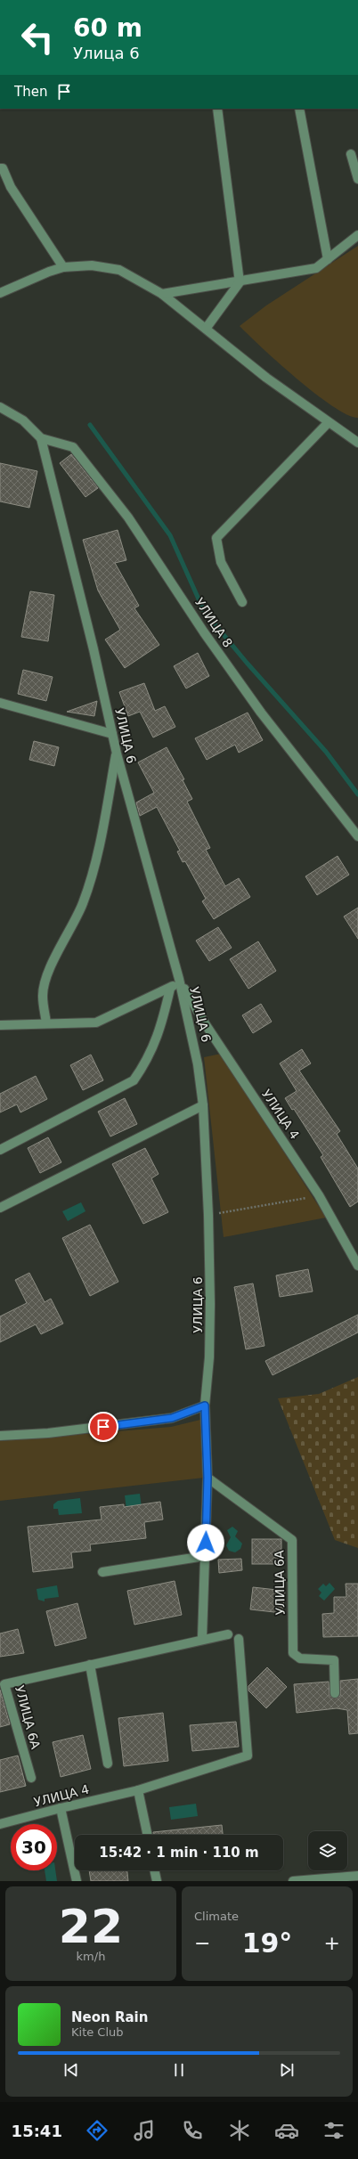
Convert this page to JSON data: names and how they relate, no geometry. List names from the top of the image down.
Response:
{
  "streets": {
    "street": [
      "УЛИЦА 8",
      "УЛИЦА 6",
      "УЛИЦА 4",
      "УЛИЦА 6A"
    ]
  },
  "crossings": [
    ["УЛИЦА 8", "УЛИЦА 6"],
    ["УЛИЦА 6", "УЛИЦА 4"]
  ],
  "page": {
    "turn": ["60 m", "Улица 6"],
    "then": "Then",
    "limit": "30",
    "trip": "15:42 · 1 min · 110 m",
    "tile": [
      ["22", "km/h"],
      "Climate"
    ],
    "heat": ["−", "19°", "+"],
    "song": ["Neon Rain", "Kite Club"],
    "tabs": "15:41"
  }
}
